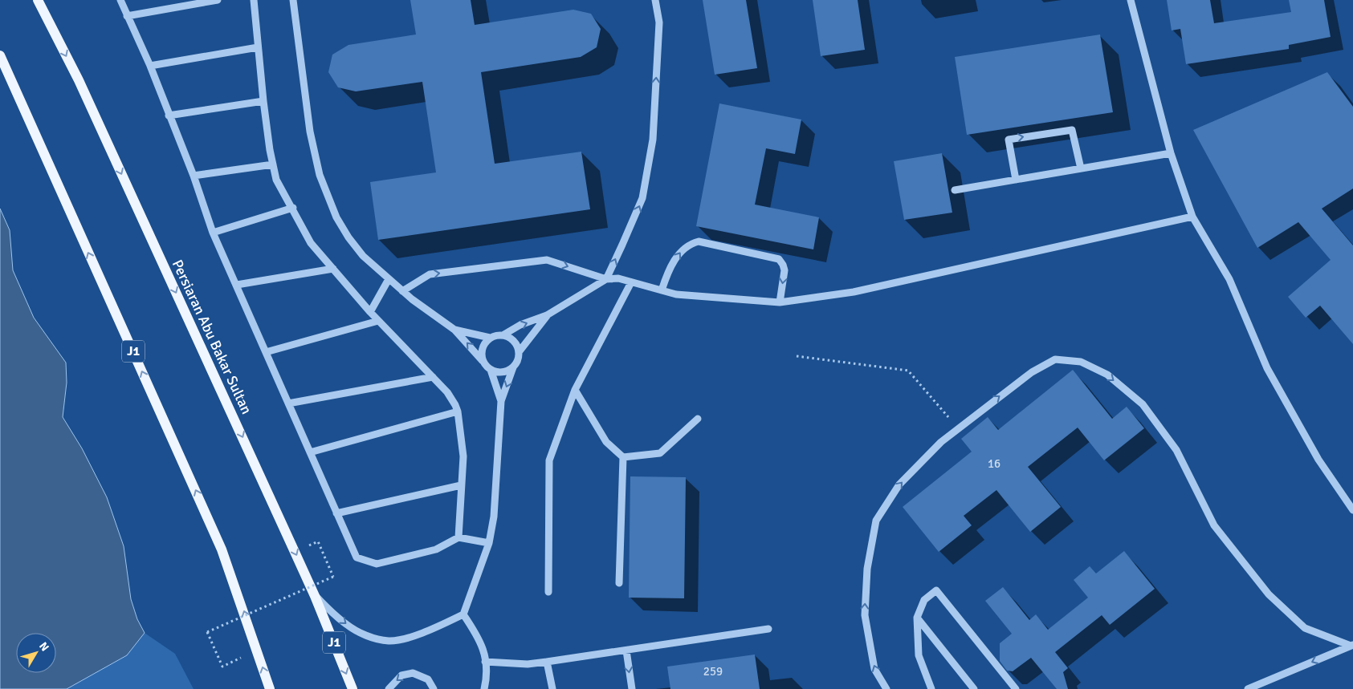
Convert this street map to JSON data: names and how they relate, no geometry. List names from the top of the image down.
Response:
{
  "streets": {
    "main road": ["Persiaran Abu Bakar Sultan", "J1"]
  },
  "house_numbers": ["16", "259"],
  "north": "top right"
}
